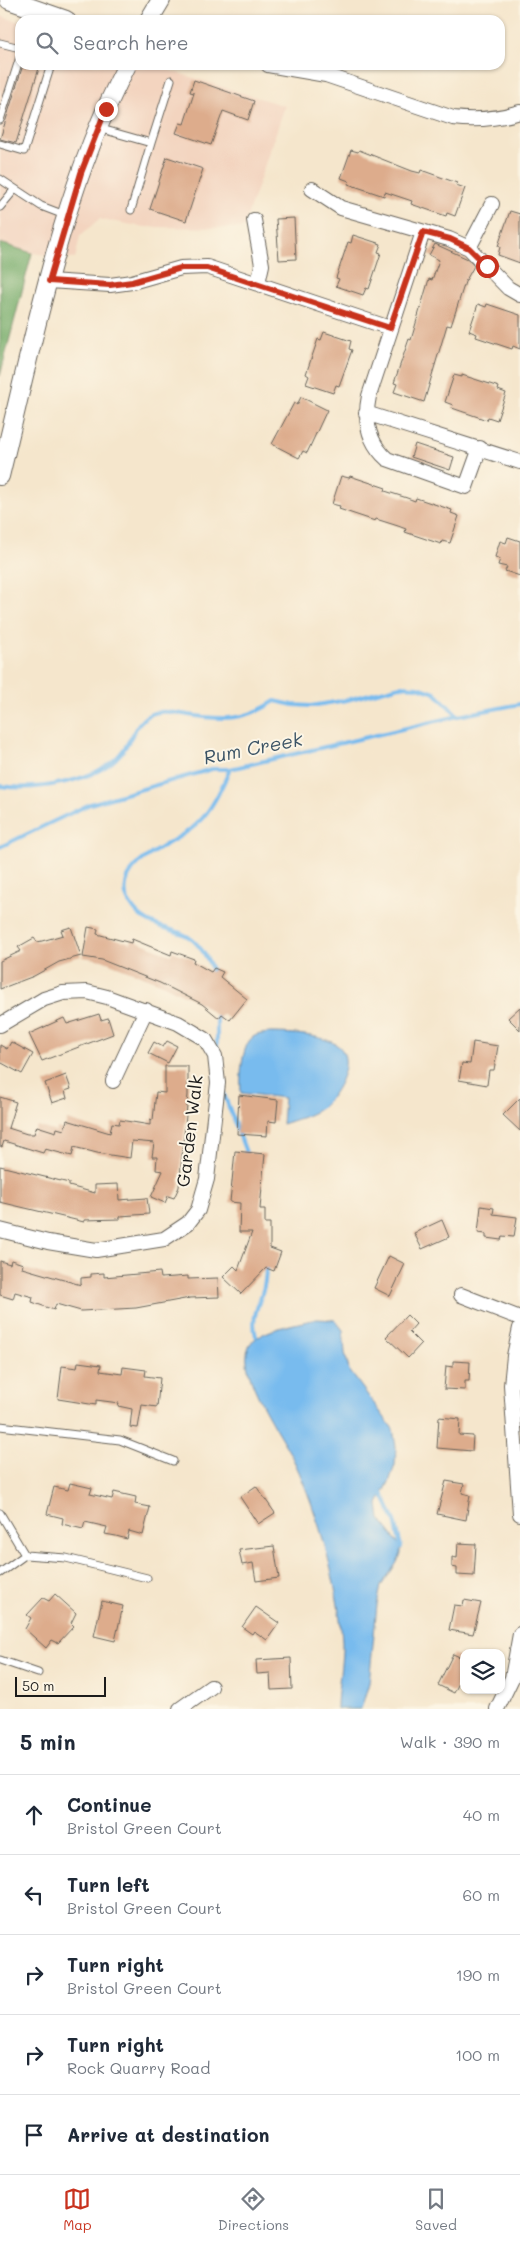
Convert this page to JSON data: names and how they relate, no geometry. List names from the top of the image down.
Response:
{
  "streets": {
    "street": ["Garden Walk"]
  },
  "water": ["Rum Creek"],
  "scale_bar": "50 m",
  "page": {
    "search": "Search here",
    "scale": "50 m",
    "heading": ["5 min", "Walk · 390 m"],
    "list": [
      ["Continue", "Bristol Green Court", "40 m"],
      ["Turn left", "Bristol Green Court", "60 m"],
      ["Turn right", "Bristol Green Court", "190 m"],
      ["Turn right", "Rock Quarry Road", "100 m"],
      "Arrive at destination"
    ],
    "nav": ["Map", "Directions", "Saved"]
  }
}
